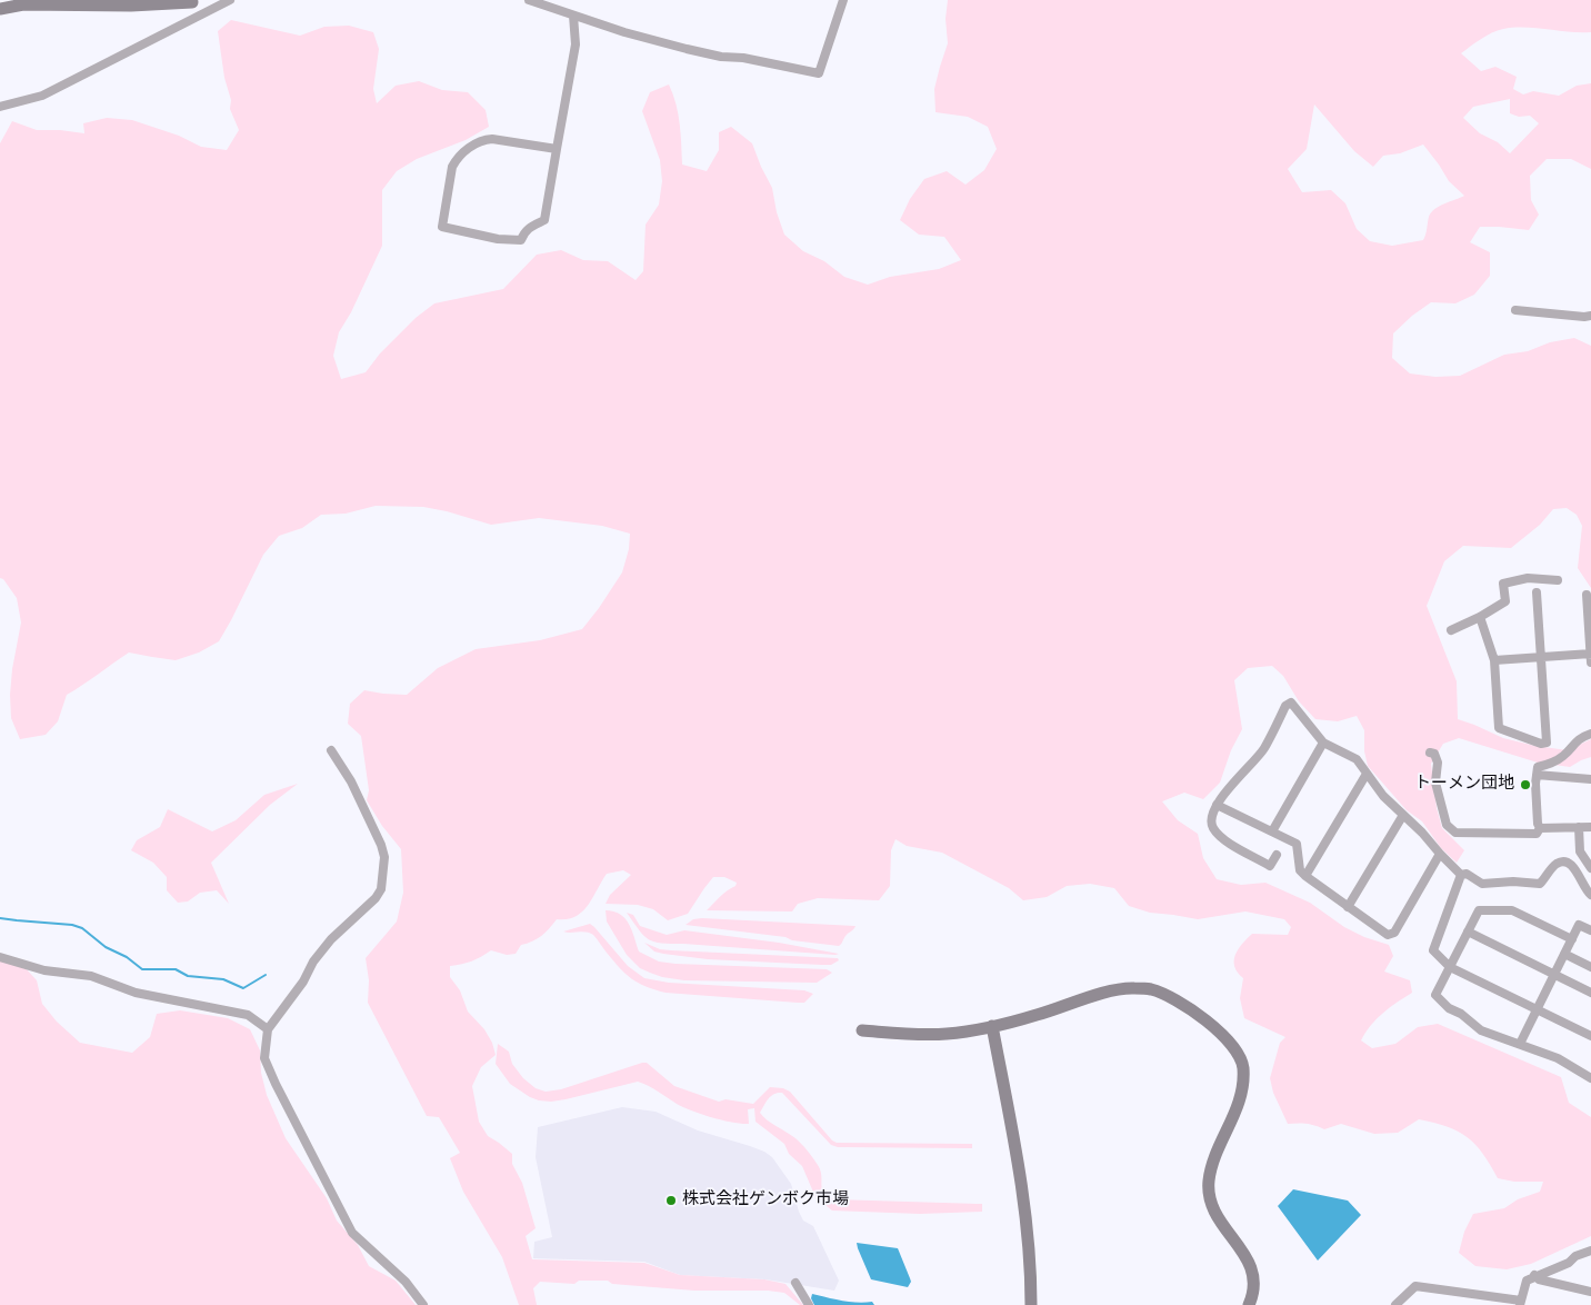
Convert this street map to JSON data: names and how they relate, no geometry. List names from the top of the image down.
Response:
{
  "places": ["トーメン団地", "株式会社ゲンボク市場"]
}
